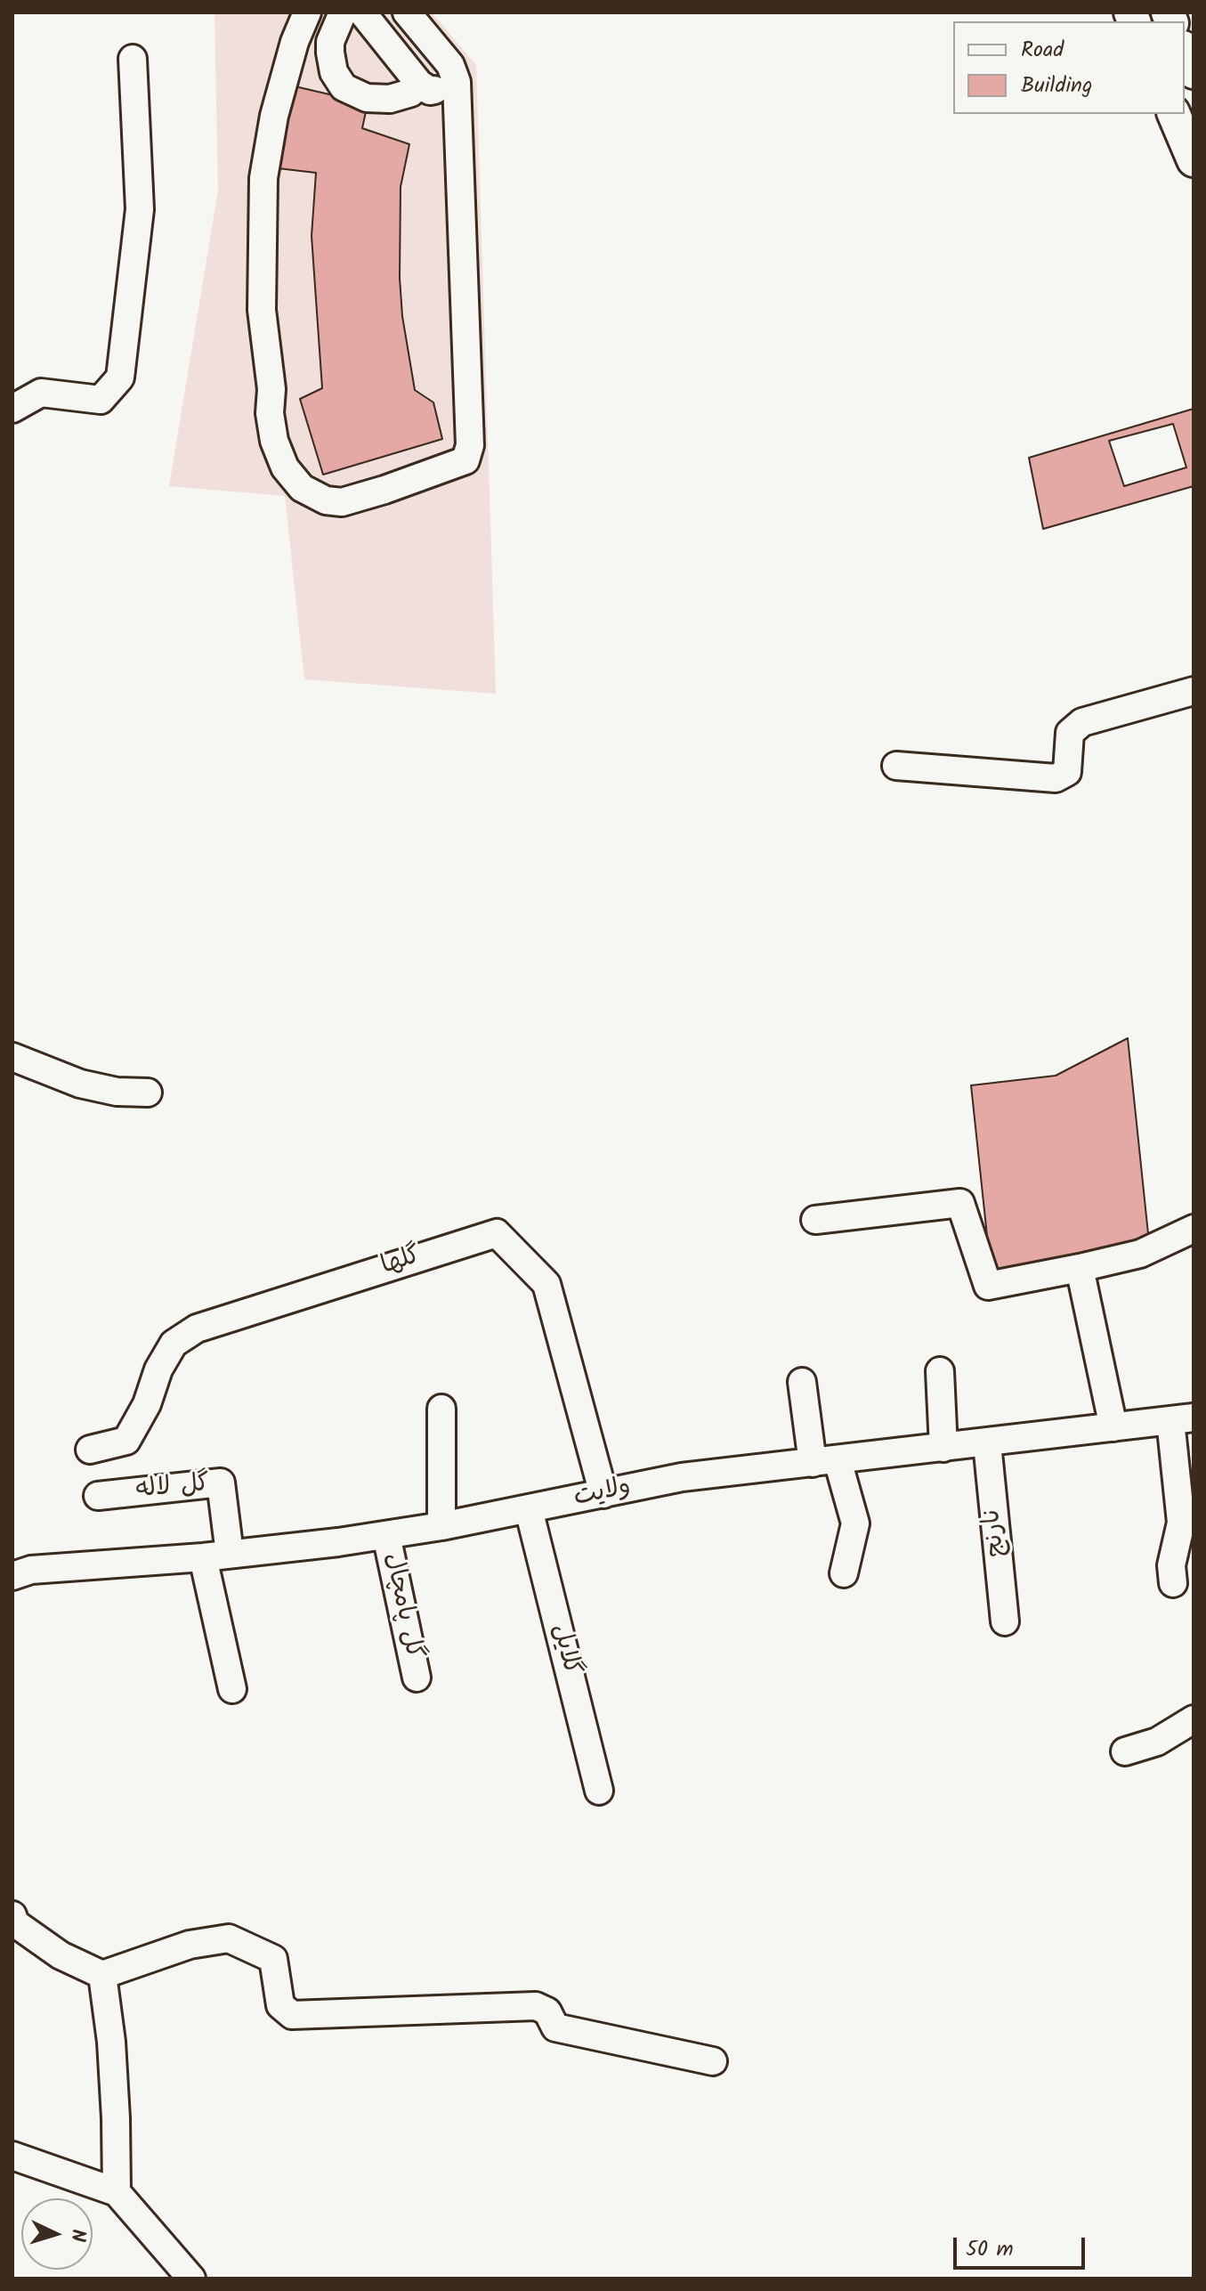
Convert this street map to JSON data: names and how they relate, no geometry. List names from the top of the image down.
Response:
{
  "streets": {
    "street": [
      "گلها",
      "گل لاله",
      "ولایت",
      "نارنج",
      "گل پامچال",
      "گلایل"
    ]
  },
  "crossings": [
    ["گلها", "ولایت"],
    ["گل لاله", "ولایت"],
    ["ولایت", "نارنج"],
    ["ولایت", "گل پامچال"],
    ["ولایت", "گلایل"]
  ],
  "legend": ["Road", "Building"],
  "scale_bar": "50 m",
  "north": "right"
}
